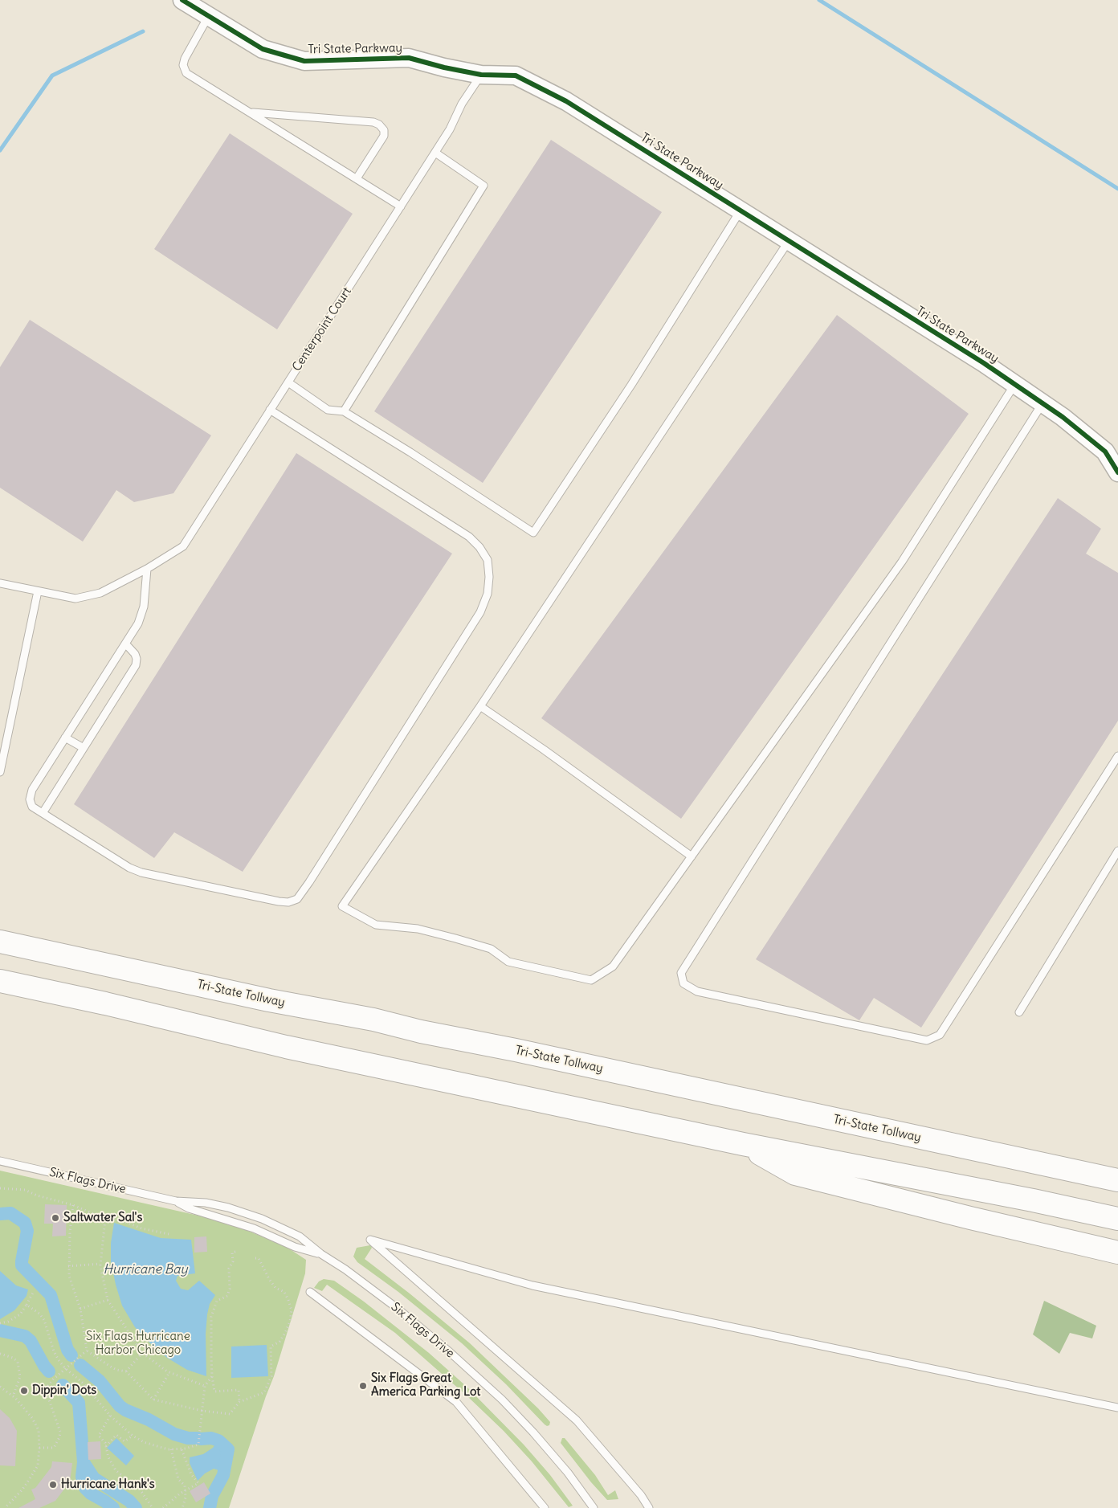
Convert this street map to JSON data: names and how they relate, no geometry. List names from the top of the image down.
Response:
{
  "streets": {
    "highway": ["Tri-State Tollway"],
    "street": ["Tri State Parkway"],
    "lane": ["Centerpoint Court", "Six Flags Drive"]
  },
  "crossings": [
    ["Tri State Parkway", "Centerpoint Court"]
  ],
  "water": ["Hurricane Bay"],
  "parks": ["Six Flags Hurricane Harbor Chicago"],
  "places": [
    "Saltwater Sal's",
    "Six Flags Great America Parking Lot",
    "Dippin' Dots",
    "Hurricane Hank's"
  ]
}
